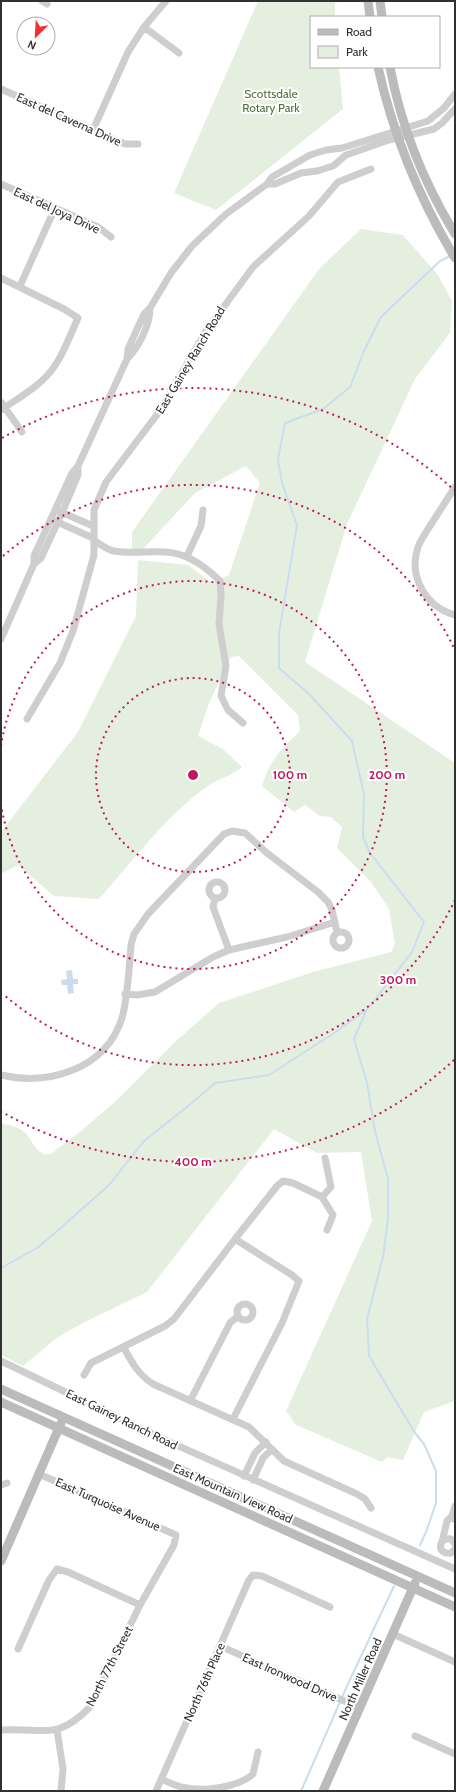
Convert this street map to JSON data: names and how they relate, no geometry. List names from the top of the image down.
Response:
{
  "streets": {
    "main road": ["East Mountain View Road", "North Miller Road"],
    "street": [
      "East del Caverna Drive",
      "East del Joya Drive",
      "East Gainey Ranch Road",
      "East Turquoise Avenue",
      "North 77th Street",
      "East Ironwood Drive",
      "North 76th Place"
    ]
  },
  "crossings": [
    ["East Mountain View Road", "North Miller Road"],
    ["East Turquoise Avenue", "North 77th Street"],
    ["East Ironwood Drive", "North Miller Road"],
    ["East Ironwood Drive", "North 76th Place"]
  ],
  "parks": ["Scottsdale Rotary Park"],
  "legend": ["Road", "Park"],
  "north": "bottom left",
  "rings": [
    "100 m",
    "200 m",
    "300 m",
    "400 m"
  ]
}
